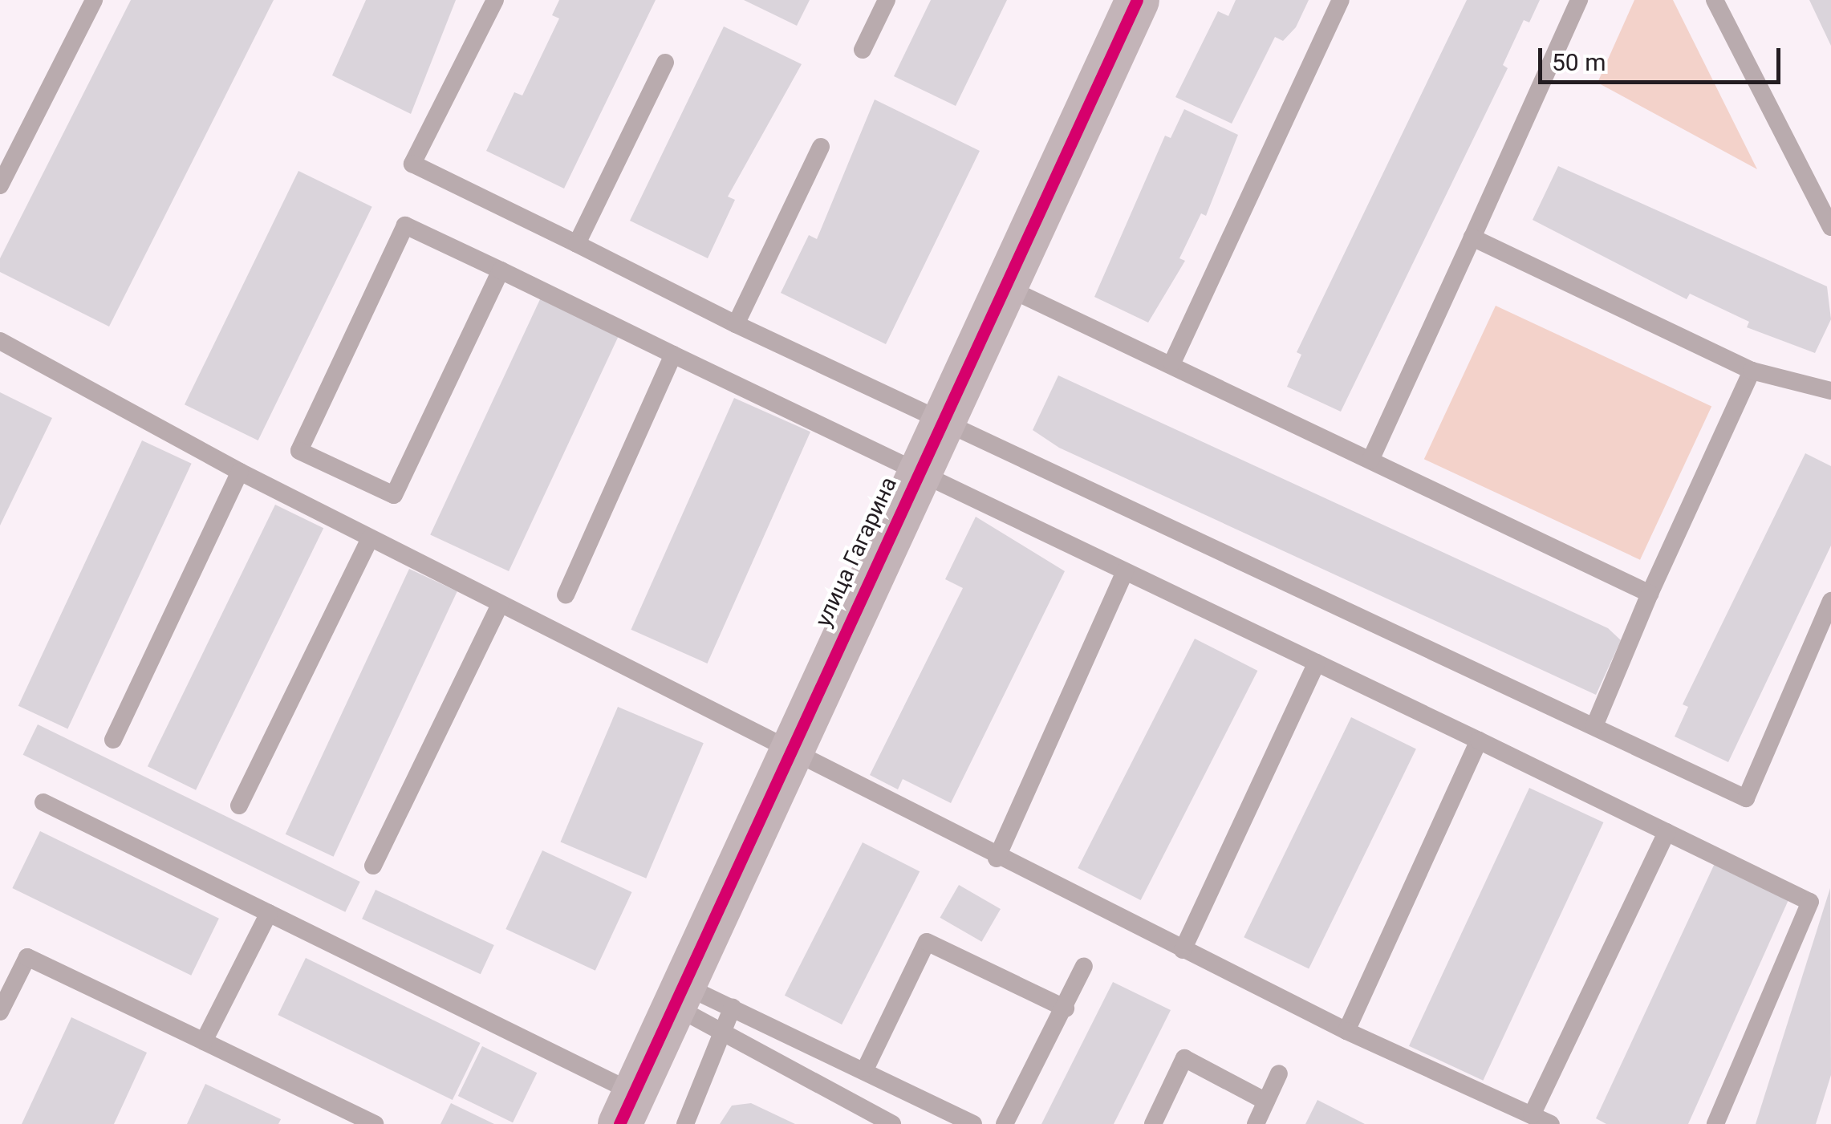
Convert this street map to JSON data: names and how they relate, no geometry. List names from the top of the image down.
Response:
{
  "streets": {
    "street": ["улица Гагарина"]
  },
  "scale_bar": "50 m"
}
